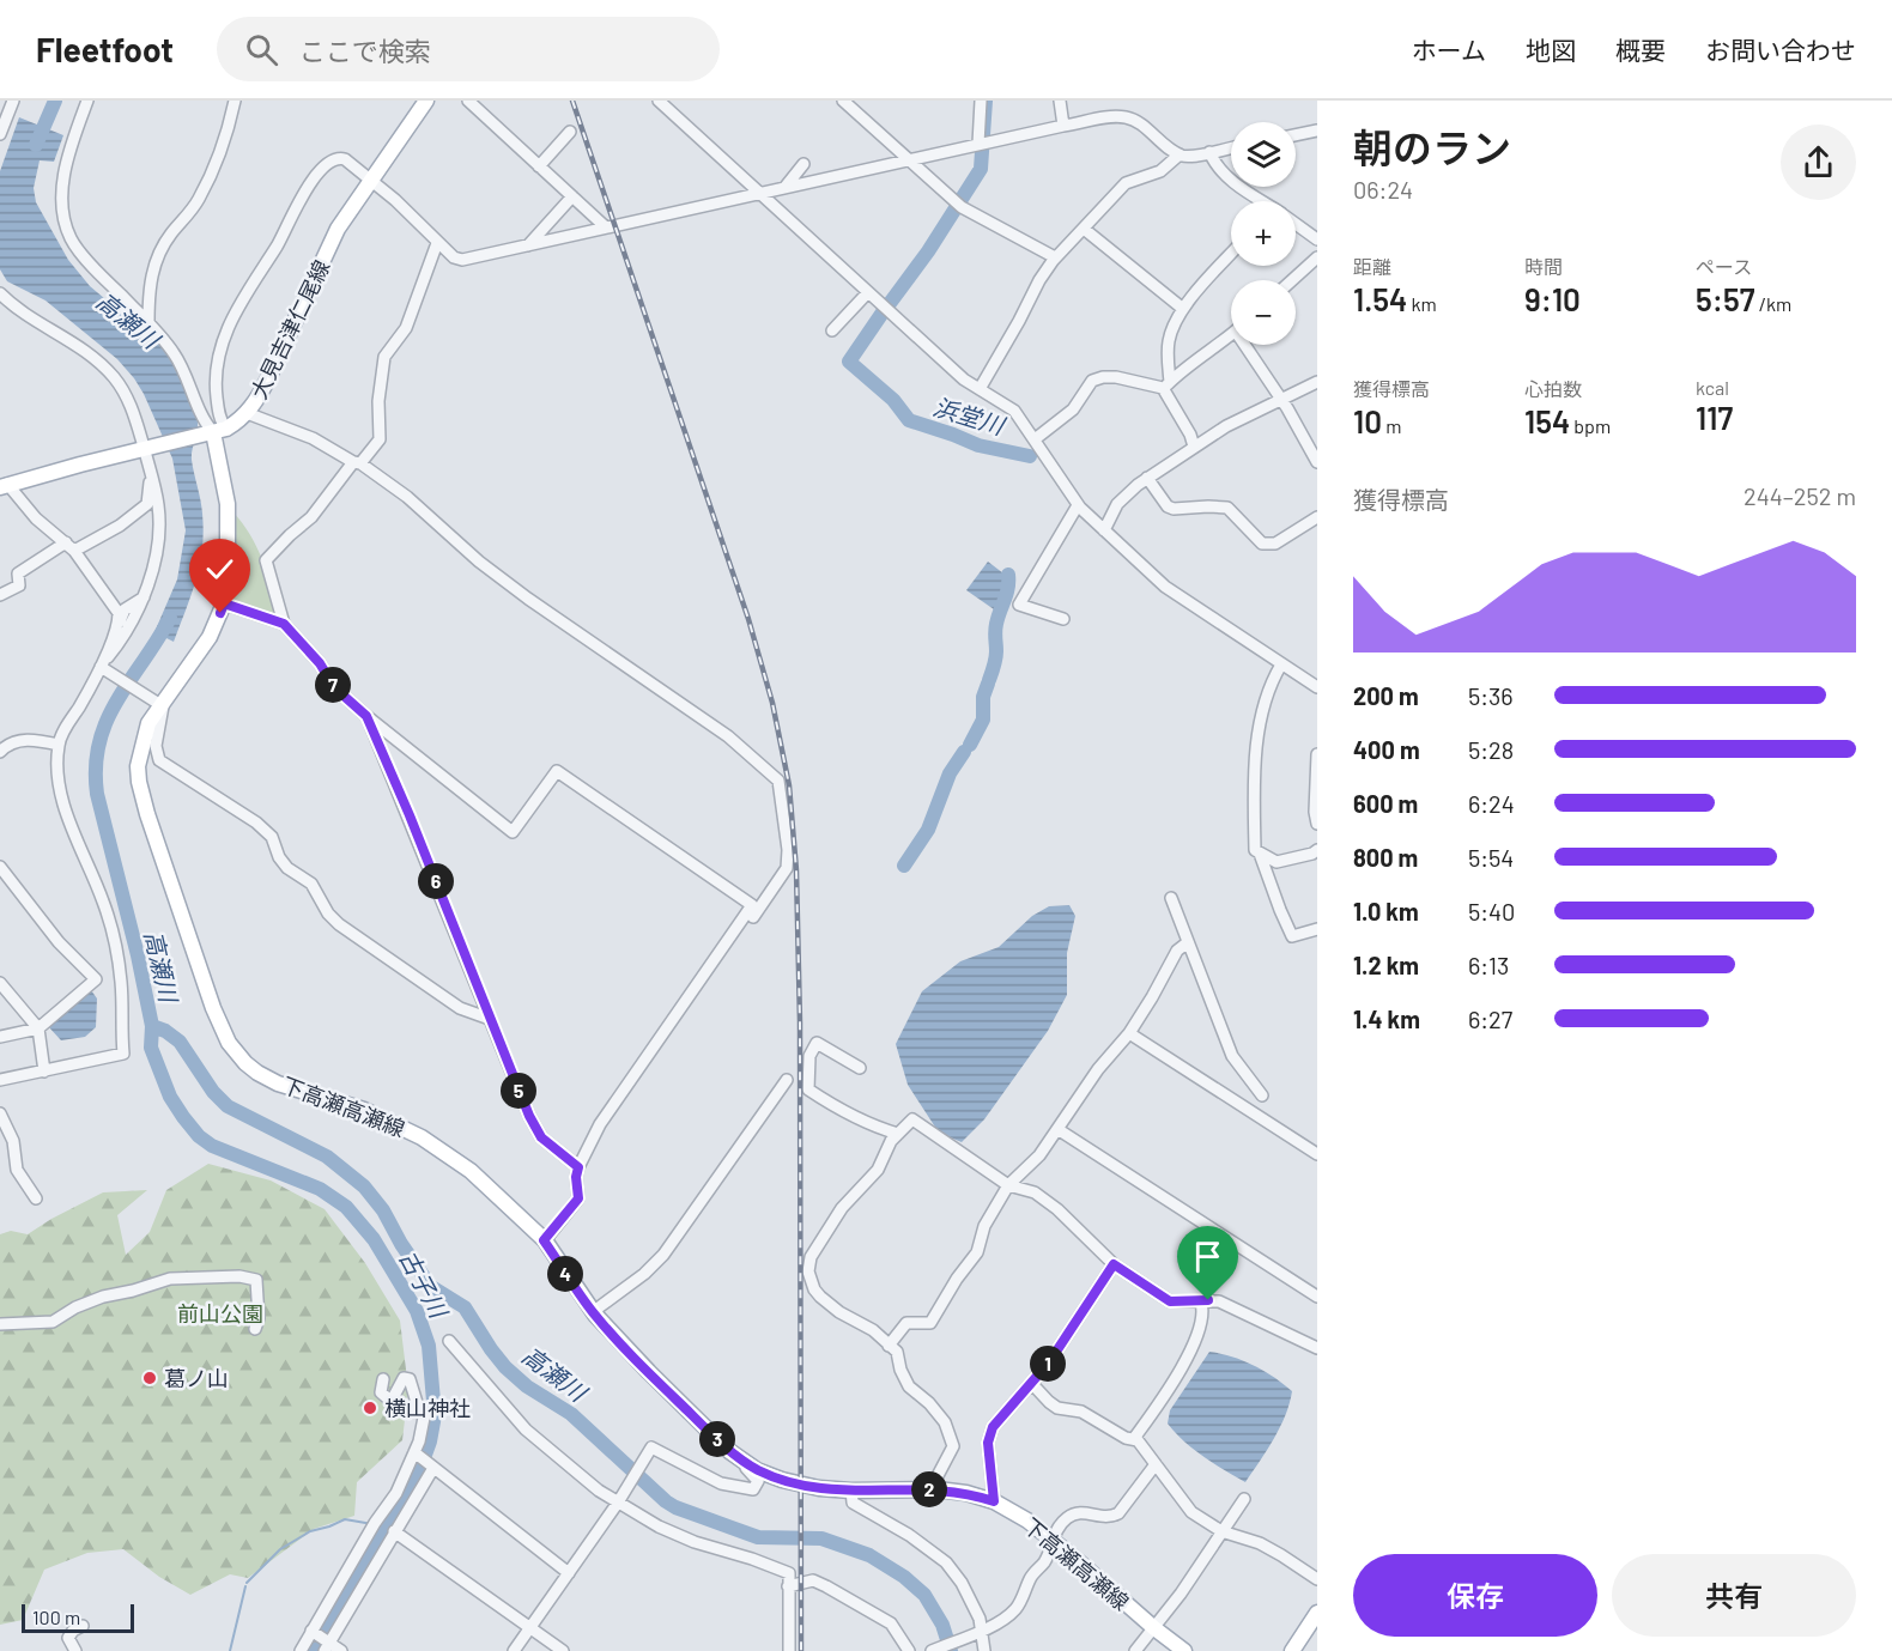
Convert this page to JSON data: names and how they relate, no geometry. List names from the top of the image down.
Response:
{
  "streets": {
    "main road": ["大見吉津仁尾線", "下高瀬高瀬線"]
  },
  "crossings": [
    ["大見吉津仁尾線", "下高瀬高瀬線"]
  ],
  "water": ["高瀬川", "浜堂川", "古子川"],
  "parks": ["前山公園"],
  "places": ["葛ノ山", "横山神社"],
  "scale_bar": "100 m",
  "page": {
    "header": "Fleetfoot",
    "search": "ここで検索",
    "nav": [
      "ホーム",
      "地図",
      "概要",
      "お問い合わせ"
    ],
    "heading": ["朝のラン", "06:24"],
    "map_buttons": ["+", "−"],
    "stats": [
      ["距離", "1.54 km"],
      ["時間", "9:10"],
      ["ペース", "5:57 /km"],
      ["獲得標高", "10 m"],
      ["心拍数", "154 bpm"],
      ["kcal", "117"]
    ],
    "chart": ["獲得標高", "244–252 m"],
    "pins": [
      "7",
      "6",
      "5",
      "4",
      "1",
      "3",
      "2"
    ],
    "list": [
      {
        "name": "200 m",
        "note": "5:36"
      },
      {
        "name": "400 m",
        "note": "5:28"
      },
      {
        "name": "600 m",
        "note": "6:24"
      },
      {
        "name": "800 m",
        "note": "5:54"
      },
      {
        "name": "1.0 km",
        "note": "5:40"
      },
      {
        "name": "1.2 km",
        "note": "6:13"
      },
      {
        "name": "1.4 km",
        "note": "6:27"
      }
    ],
    "buttons": ["保存", "共有"],
    "scale": "100 m"
  }
}
